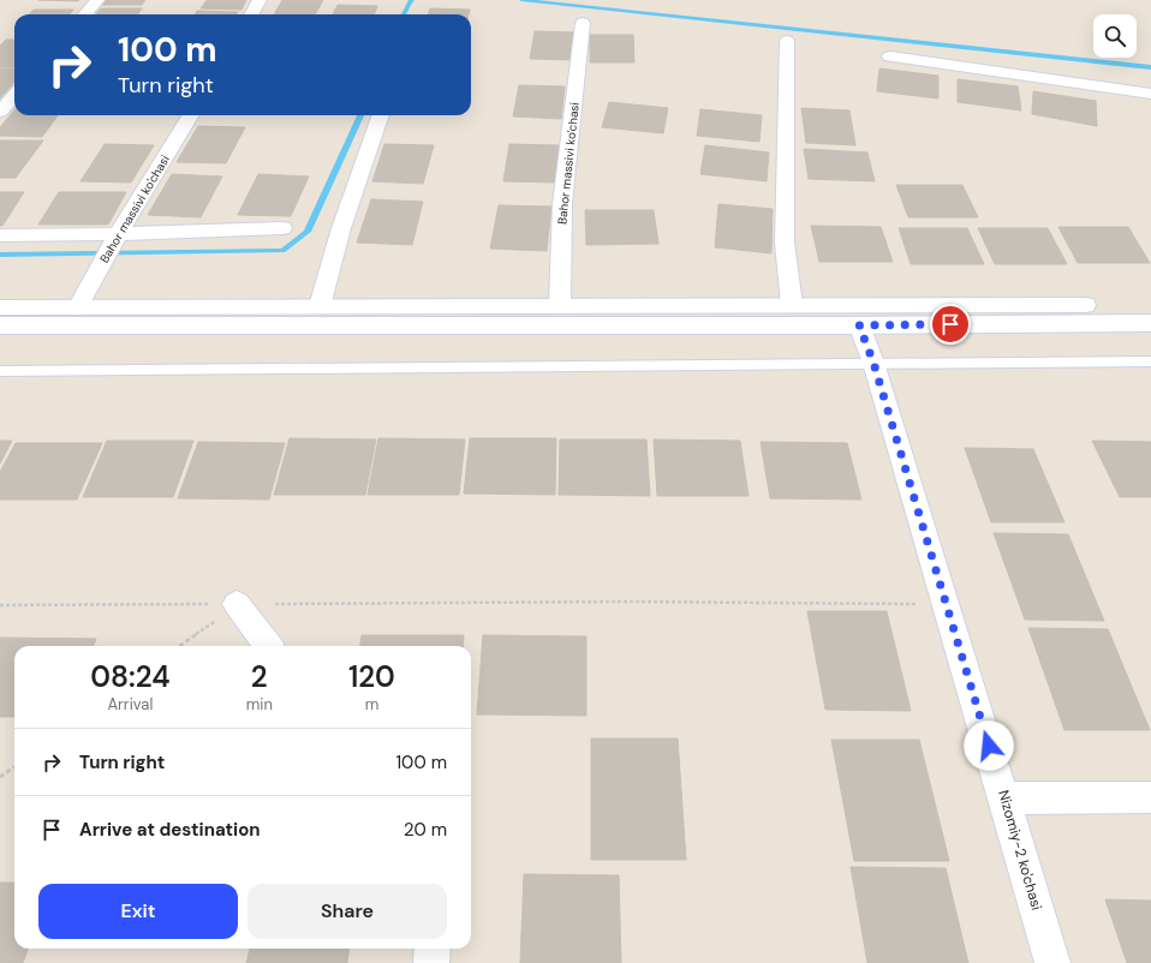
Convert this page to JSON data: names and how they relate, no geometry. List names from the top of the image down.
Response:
{
  "streets": {
    "street": ["Bahor massivi ko'chasi", "Nizomiy-2 ko'chasi"]
  },
  "page": {
    "turn": ["100 m", "Turn right"],
    "eta": [
      "08:24",
      "Arrival",
      "2",
      "min",
      "120",
      "m"
    ],
    "list": [
      {
        "name": "Turn right",
        "value": "100 m"
      },
      {
        "name": "Arrive at destination",
        "value": "20 m"
      }
    ],
    "buttons": ["Exit", "Share"]
  }
}
